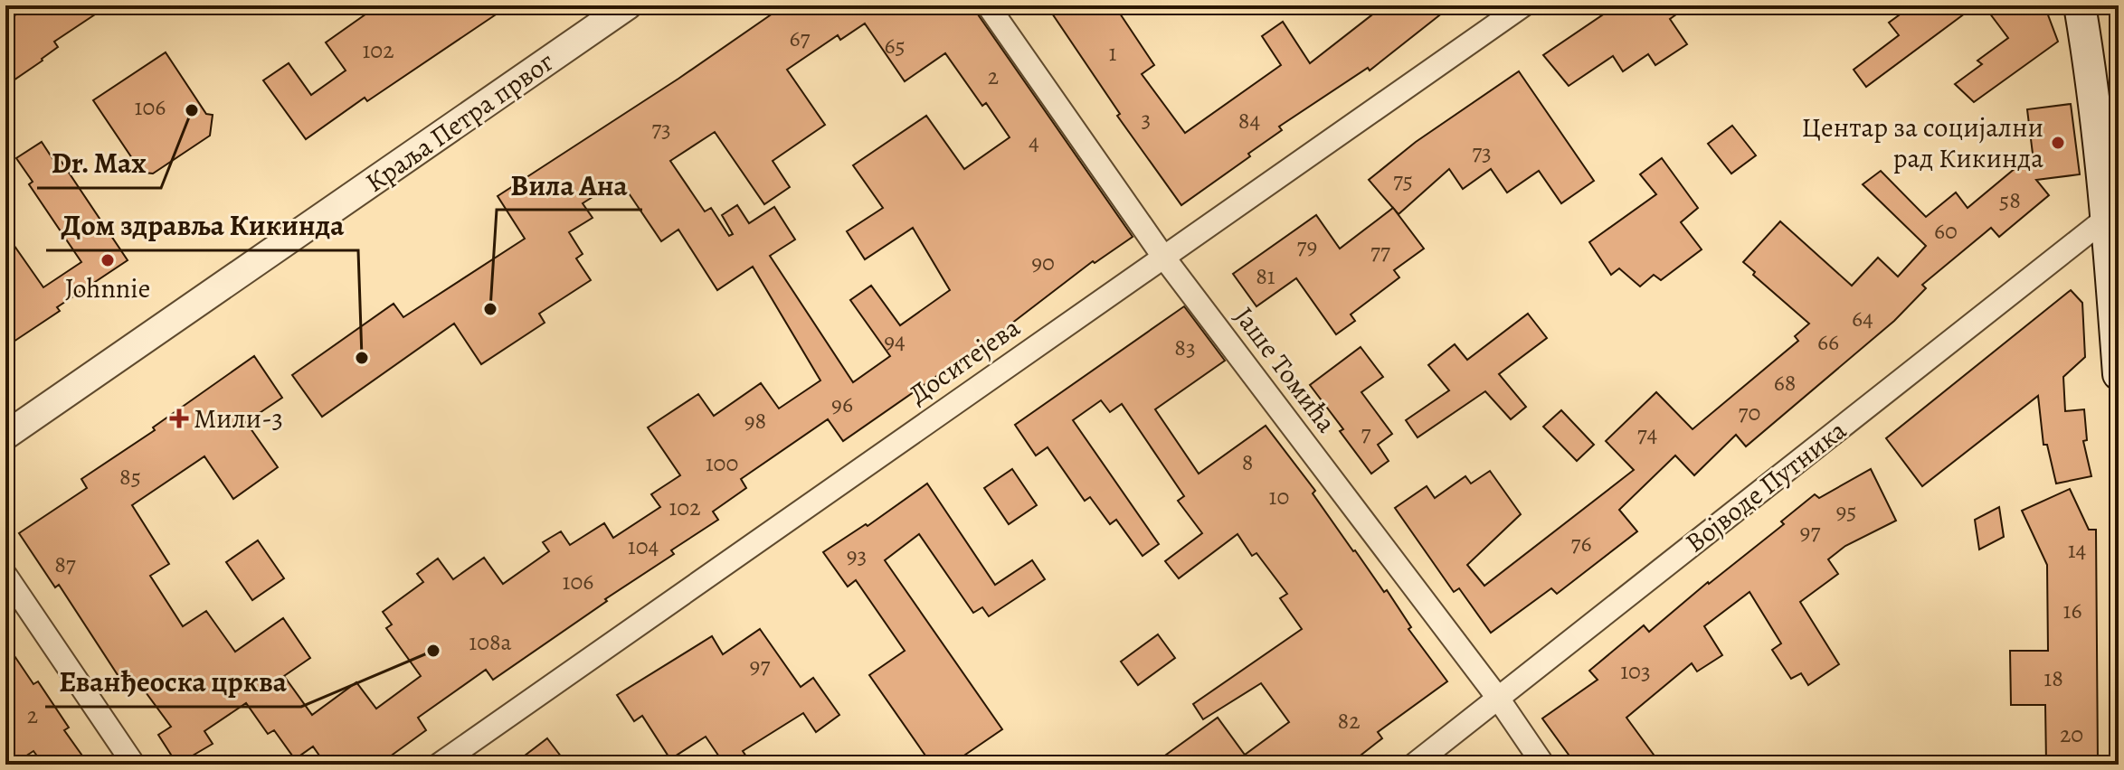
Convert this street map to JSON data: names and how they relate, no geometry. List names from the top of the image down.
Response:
{
  "streets": {
    "street": [
      "Краља Петра првог",
      "Доситејева",
      "Јаше Томића",
      "Војводе Путника"
    ]
  },
  "crossings": [
    ["Доситејева", "Јаше Томића"],
    ["Јаше Томића", "Војводе Путника"]
  ],
  "places": {
    "other": [
      "Dr. Max",
      "Центар за социјални рад Кикинда",
      "Johnnie",
      "Вила Ана",
      "Дом здравља Кикинда",
      "Еванђеоска црква"
    ],
    "health": ["Мили-3"]
  },
  "house_numbers": [
    "67",
    "65",
    "102",
    "1",
    "2",
    "106",
    "3",
    "84",
    "73",
    "4",
    "73",
    "75",
    "58",
    "60",
    "79",
    "77",
    "90",
    "81",
    "64",
    "94",
    "66",
    "83",
    "68",
    "96",
    "70",
    "98",
    "7",
    "74",
    "8",
    "100",
    "85",
    "10",
    "102",
    "95",
    "97",
    "76",
    "104",
    "14",
    "93",
    "87",
    "106",
    "16",
    "108a",
    "97",
    "103",
    "18",
    "2",
    "82",
    "20"
  ]
}
